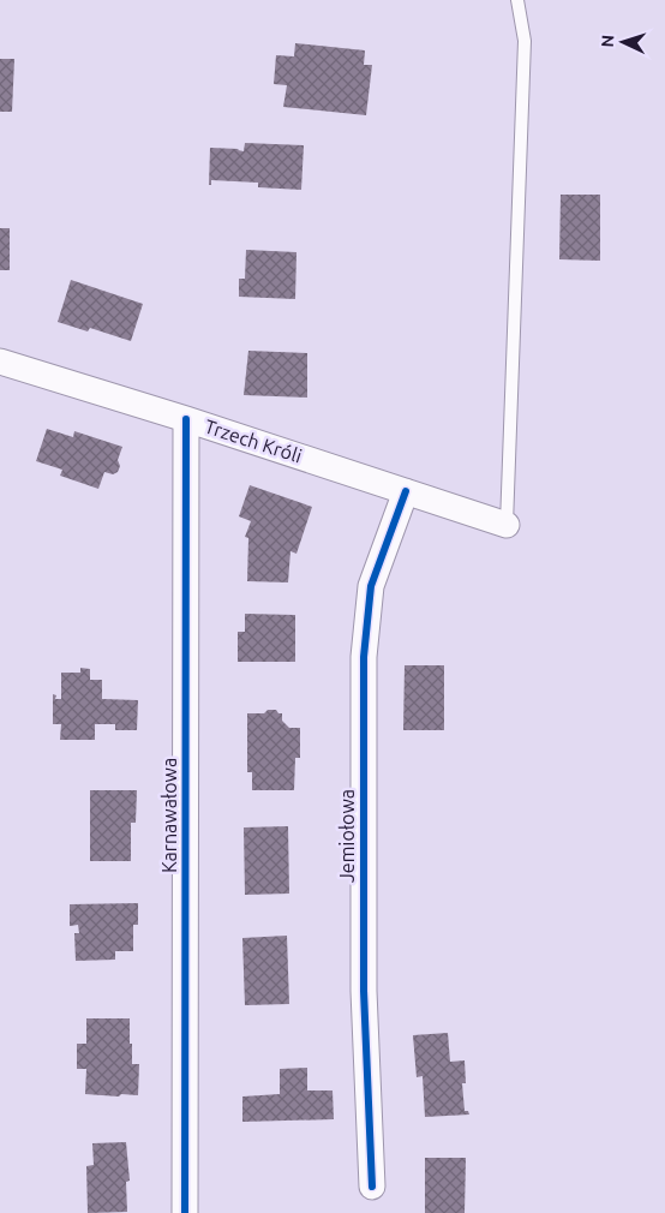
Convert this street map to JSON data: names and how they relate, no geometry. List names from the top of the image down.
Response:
{
  "streets": {
    "street": ["Trzech Króli", "Karnawałowa", "Jemiołowa"]
  },
  "crossings": [
    ["Trzech Króli", "Karnawałowa"],
    ["Trzech Króli", "Jemiołowa"]
  ],
  "north": "left"
}
